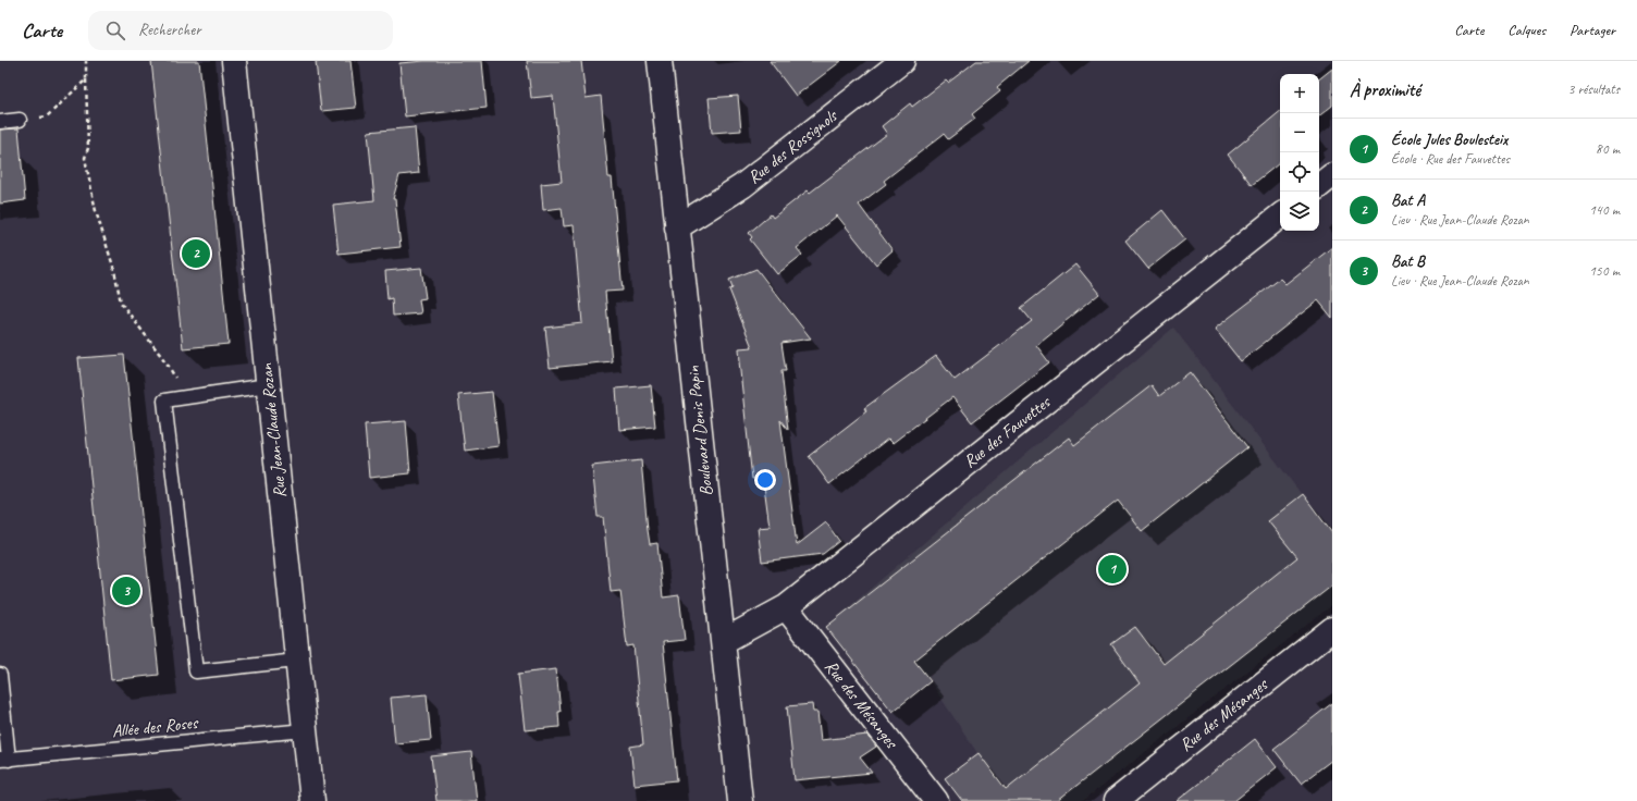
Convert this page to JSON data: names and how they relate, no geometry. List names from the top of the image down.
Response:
{
  "streets": {
    "street": [
      "Rue des Rossignols",
      "Rue Jean-Claude Rozan",
      "Boulevard Denis Papin",
      "Rue des Fauvettes",
      "Rue des Mésanges"
    ],
    "lane": ["Allée des Roses"]
  },
  "crossings": [
    ["Rue des Rossignols", "Boulevard Denis Papin"],
    ["Rue Jean-Claude Rozan", "Allée des Roses"],
    ["Boulevard Denis Papin", "Rue des Fauvettes"],
    ["Rue des Fauvettes", "Rue des Mésanges"]
  ],
  "page": {
    "header": "Carte",
    "search": "Rechercher",
    "nav": ["Carte", "Calques", "Partager"],
    "heading": ["À proximité", "3 résultats"],
    "map_buttons": ["+", "−"],
    "list": [
      {
        "mark": "1",
        "name": "École Jules Boulesteix",
        "note": "École · Rue des Fauvettes",
        "value": "80 m"
      },
      {
        "mark": "2",
        "name": "Bat A",
        "note": "Lieu · Rue Jean-Claude Rozan",
        "value": "140 m"
      },
      {
        "mark": "3",
        "name": "Bat B",
        "note": "Lieu · Rue Jean-Claude Rozan",
        "value": "150 m"
      }
    ],
    "pins": ["2", "1", "3"]
  }
}
